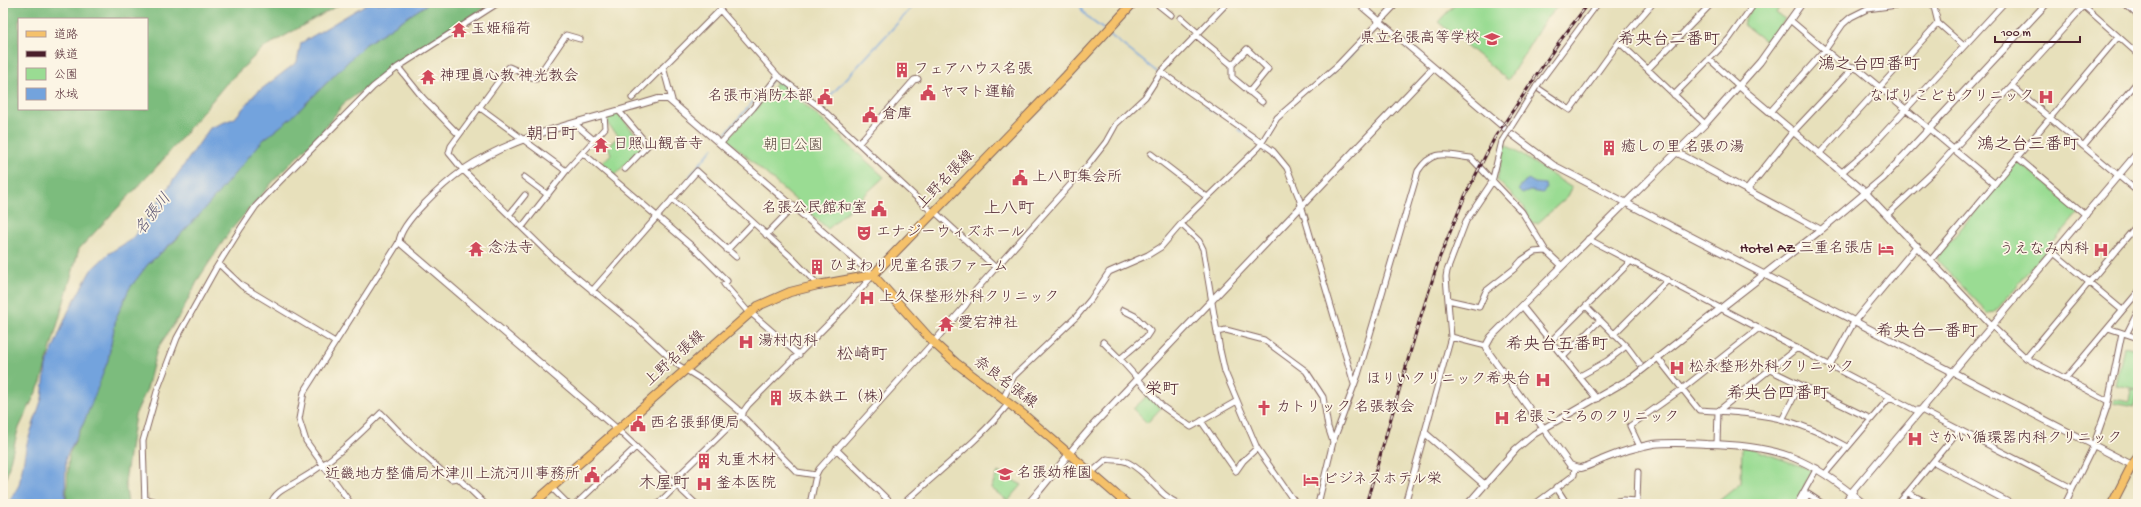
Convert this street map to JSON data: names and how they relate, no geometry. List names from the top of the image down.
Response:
{
  "streets": {
    "main road": ["上野名張線", "奈良名張線"]
  },
  "crossings": [
    ["上野名張線", "奈良名張線"]
  ],
  "districts": [
    "希央台二番町",
    "鴻之台四番町",
    "朝日町",
    "鴻之台三番町",
    "上八町",
    "希央台一番町",
    "希央台五番町",
    "松崎町",
    "栄町",
    "希央台四番町",
    "木屋町"
  ],
  "water": ["名張川"],
  "parks": ["朝日公園"],
  "places": {
    "temple": [
      "玉姫稲荷",
      "神理眞心教 神光教会",
      "日照山観音寺",
      "念法寺",
      "愛宕神社"
    ],
    "school or university": ["県立名張高等学校", "名張幼稚園"],
    "building": [
      "フェアハウス名張",
      "癒しの里 名張の湯",
      "ひまわり児童名張ファーム",
      "坂本鉄工（株）",
      "丸重木材"
    ],
    "public building": [
      "ヤマト運輸",
      "名張市消防本部",
      "倉庫",
      "上八町集会所",
      "名張公民館和室",
      "西名張郵便局",
      "近畿地方整備局木津川上流河川事務所"
    ],
    "hospital": [
      "なばりこどもクリニック",
      "うえなみ内科",
      "上久保整形外科クリニック",
      "湯村内科",
      "松永整形外科クリニック",
      "ほりいクリニック希央台",
      "名張こころのクリニック",
      "さかい循環器内科クリニック",
      "釜本医院"
    ],
    "theatre": ["エナジーウィズホール"],
    "hotel": ["Hotel AZ 三重名張店", "ビジネスホテル栄"],
    "church": ["カトリック 名張教会"]
  },
  "legend": [
    "道路",
    "鉄道",
    "公園",
    "水域"
  ],
  "scale_bar": "100 m"
}
